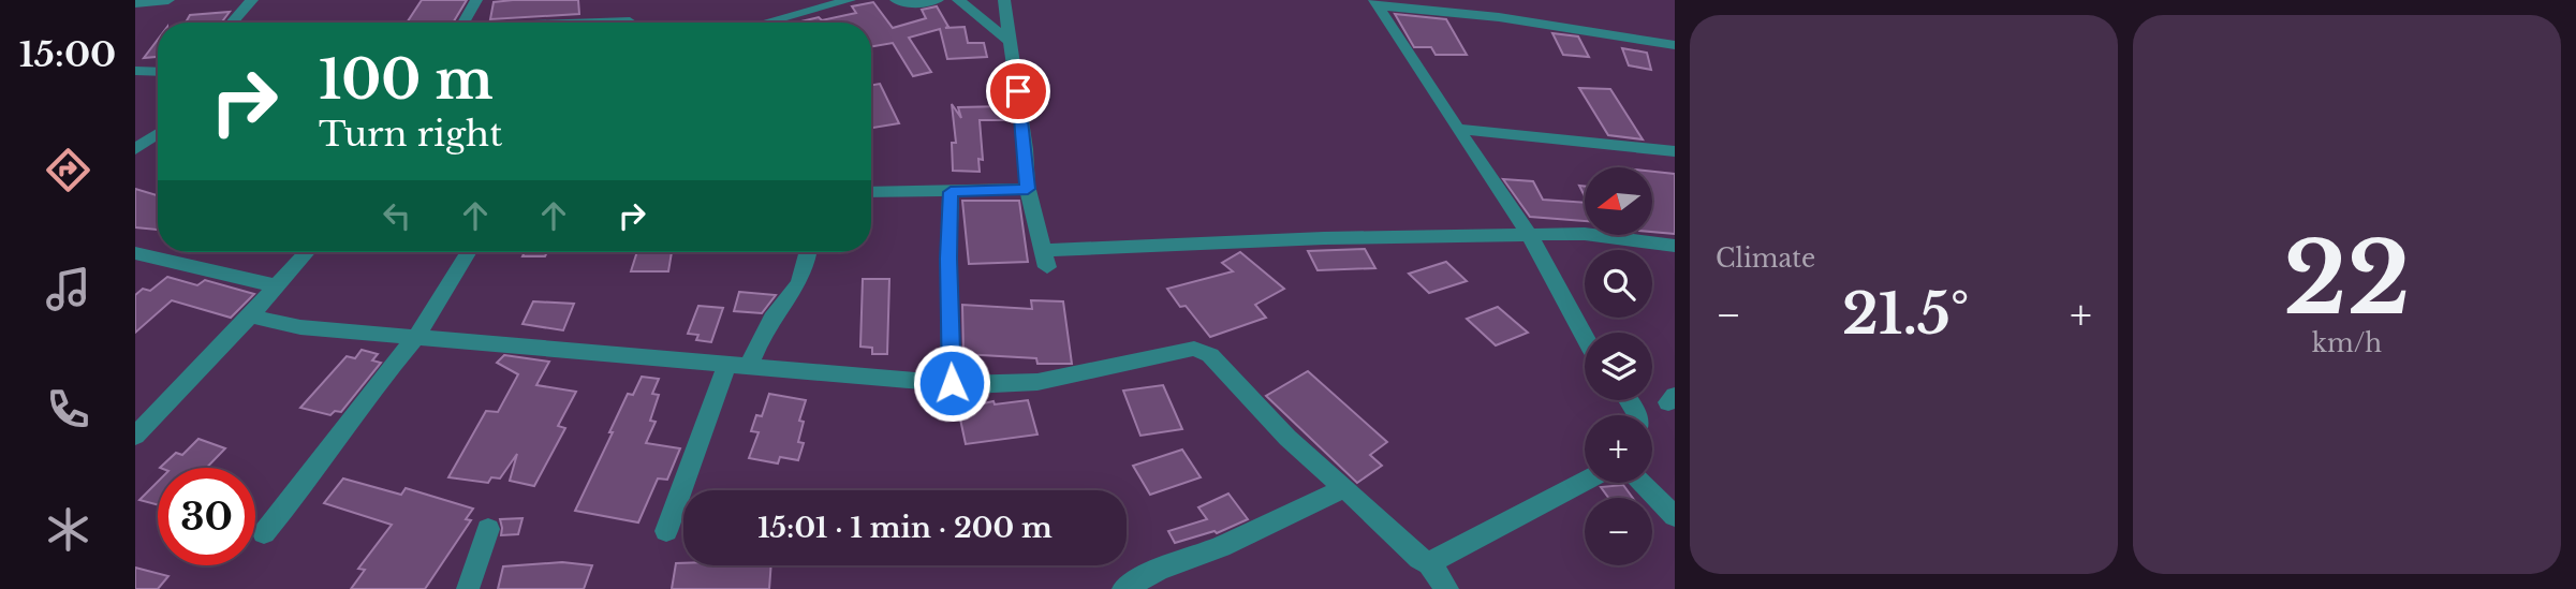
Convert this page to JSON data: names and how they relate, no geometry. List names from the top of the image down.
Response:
{
  "north": "left",
  "page": {
    "tabs": "15:00",
    "tile": [
      "Climate",
      ["22", "km/h"]
    ],
    "turn": ["100 m", "Turn right"],
    "map_buttons": ["+", "−"],
    "heat": ["−", "21.5°", "+"],
    "limit": "30",
    "trip": "15:01 · 1 min · 200 m"
  }
}
